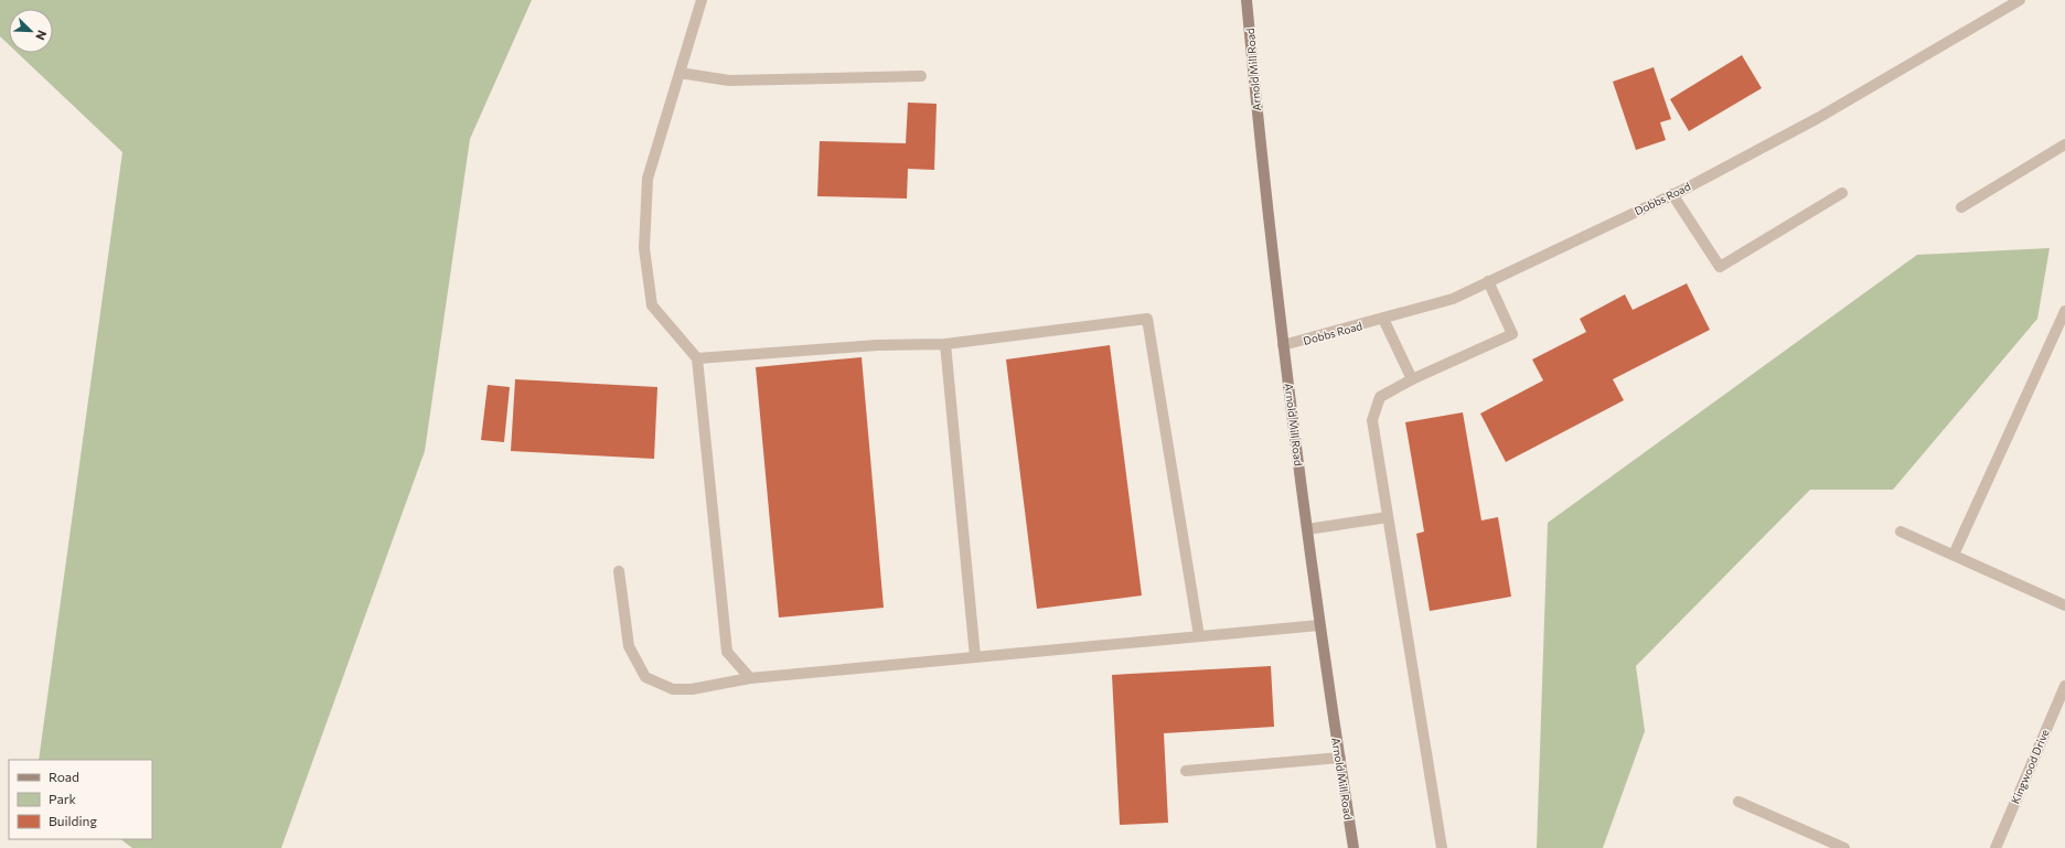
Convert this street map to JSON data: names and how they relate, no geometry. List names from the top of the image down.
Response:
{
  "streets": {
    "main road": ["Arnold Mill Road"],
    "street": ["Dobbs Road", "Kingwood Drive"]
  },
  "crossings": [
    ["Arnold Mill Road", "Dobbs Road"]
  ],
  "legend": ["Road", "Park", "Building"],
  "north": "bottom right"
}
